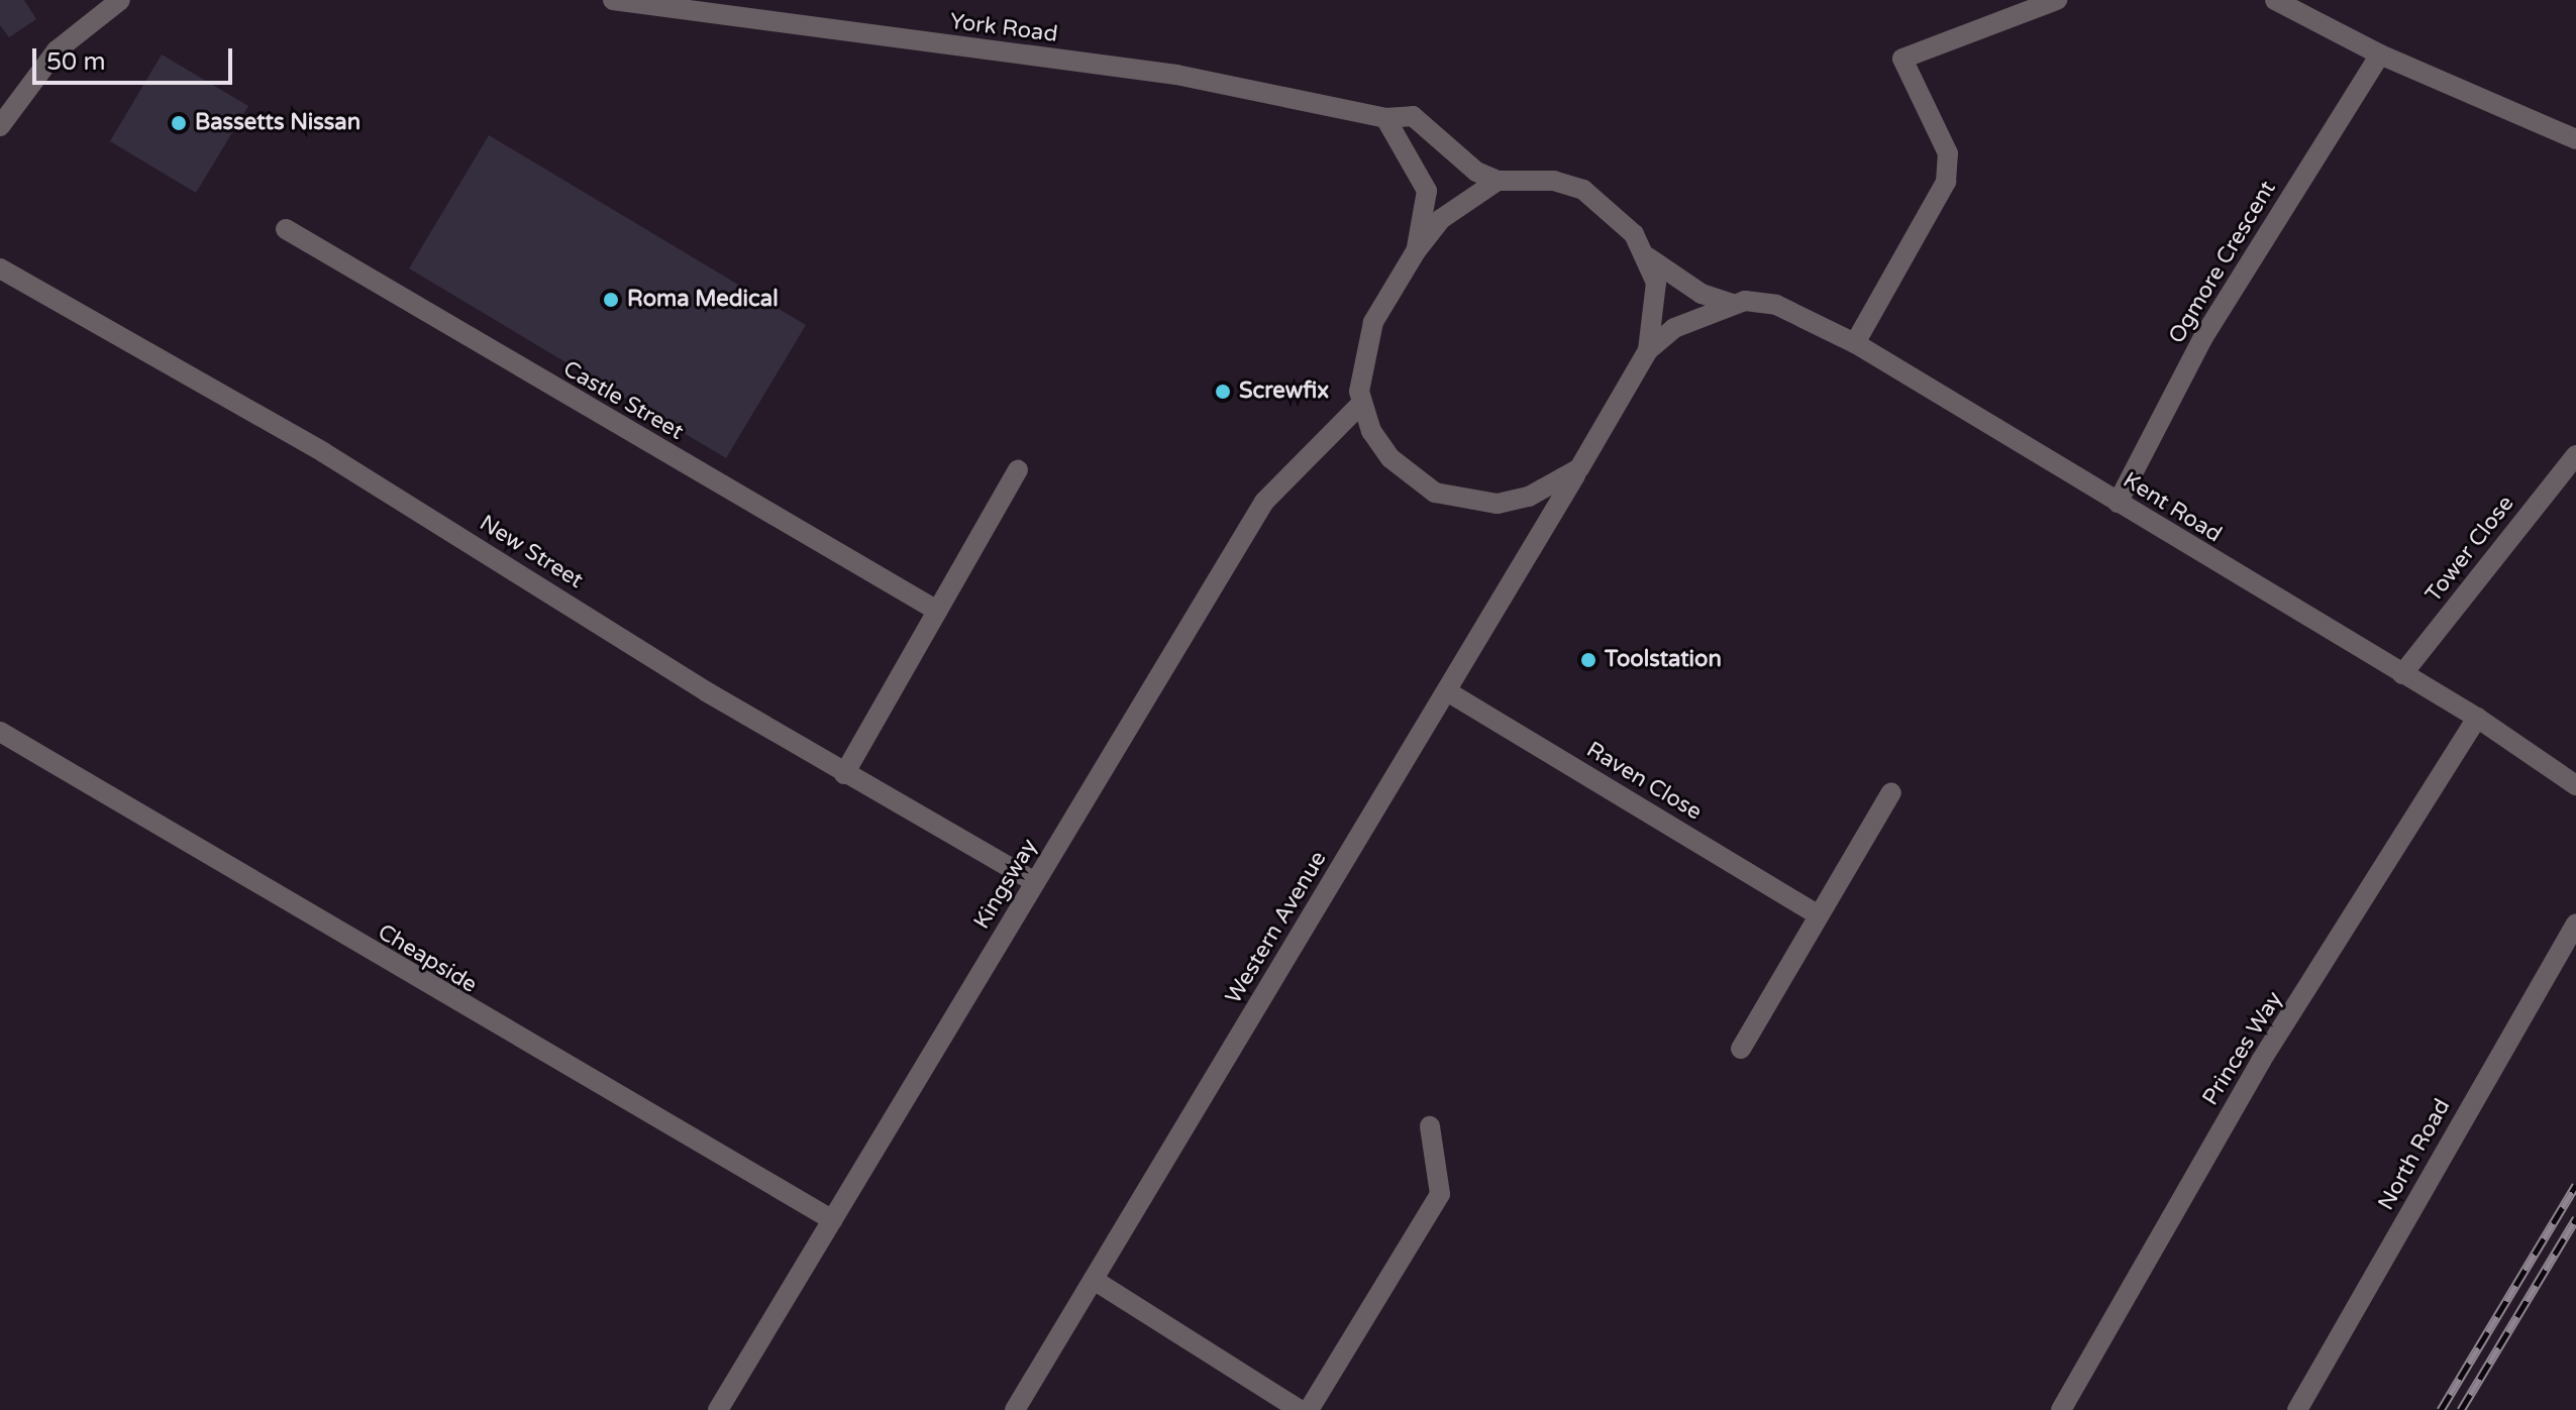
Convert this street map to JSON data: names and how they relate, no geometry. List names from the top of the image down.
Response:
{
  "streets": {
    "street": [
      "York Road",
      "Ogmore Crescent",
      "Castle Street",
      "Kent Road",
      "Tower Close",
      "New Street",
      "Raven Close",
      "Kingsway",
      "Western Avenue",
      "Cheapside",
      "Princes Way",
      "North Road"
    ]
  },
  "crossings": [
    ["Ogmore Crescent", "Kent Road"],
    ["Kent Road", "Tower Close"],
    ["Kent Road", "Western Avenue"],
    ["Kent Road", "Princes Way"],
    ["New Street", "Kingsway"],
    ["Raven Close", "Western Avenue"],
    ["Kingsway", "Cheapside"]
  ],
  "places": [
    "Bassetts Nissan",
    "Roma Medical",
    "Screwfix",
    "Toolstation"
  ],
  "scale_bar": "50 m"
}
